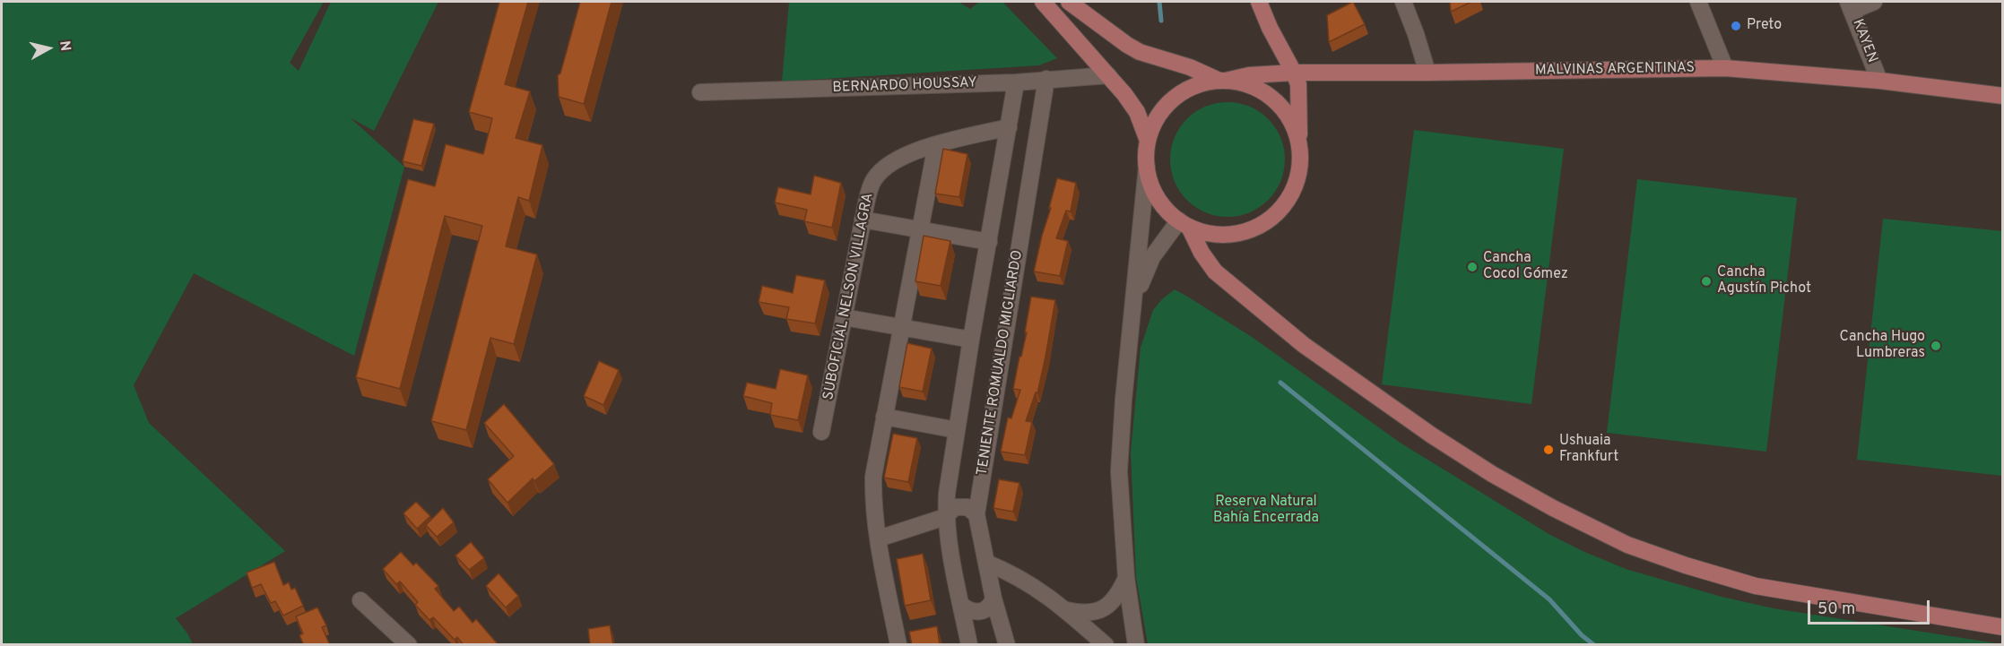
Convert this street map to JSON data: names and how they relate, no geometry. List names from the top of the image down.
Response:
{
  "streets": {
    "main road": ["MALVINAS ARGENTINAS"],
    "street": [
      "KAYEN",
      "BERNARDO HOUSSAY",
      "SUBOFICIAL NELSON VILLAGRA",
      "TENIENTE ROMUALDO MIGLIARDO"
    ]
  },
  "crossings": [
    ["KAYEN", "MALVINAS ARGENTINAS"],
    ["BERNARDO HOUSSAY", "TENIENTE ROMUALDO MIGLIARDO"],
    ["SUBOFICIAL NELSON VILLAGRA", "TENIENTE ROMUALDO MIGLIARDO"]
  ],
  "parks": ["Reserva Natural Bahía Encerrada"],
  "places": [
    "Preto",
    "Cancha Cocol Gómez",
    "Cancha Agustín Pichot",
    "Cancha Hugo Lumbreras",
    "Ushuaia Frankfurt"
  ],
  "scale_bar": "50 m",
  "north": "right"
}
